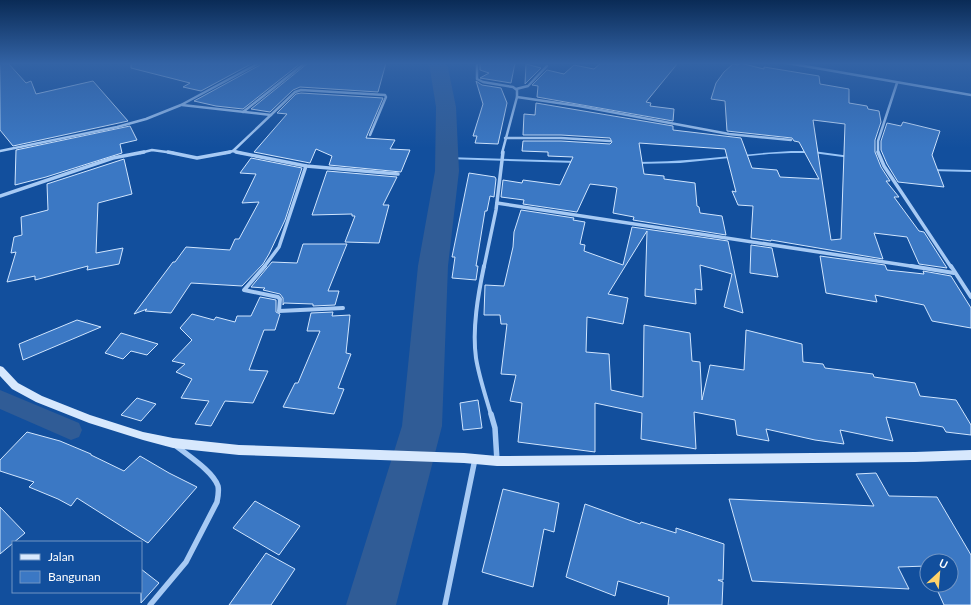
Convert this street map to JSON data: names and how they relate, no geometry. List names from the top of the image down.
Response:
{
  "legend": ["Jalan", "Bangunan"],
  "north": "top right"
}
